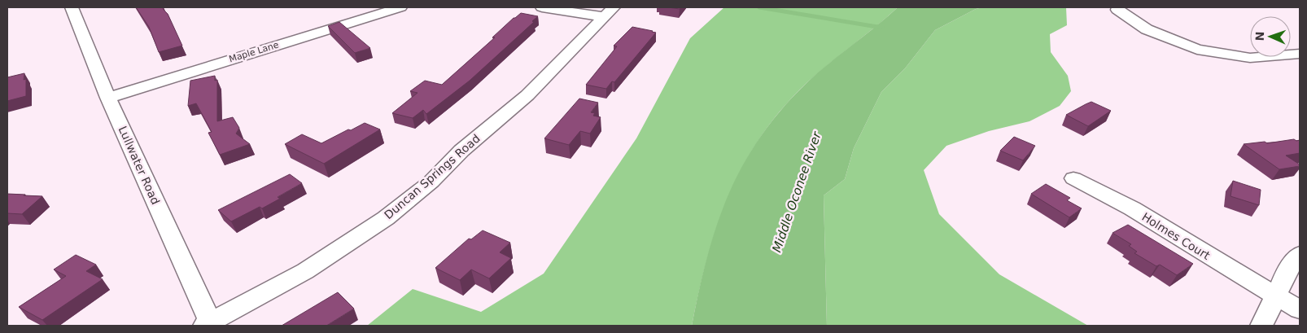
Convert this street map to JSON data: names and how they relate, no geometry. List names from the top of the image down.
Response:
{
  "streets": {
    "street": [
      "Maple Lane",
      "Lullwater Road",
      "Duncan Springs Road",
      "Holmes Court"
    ]
  },
  "crossings": [
    ["Maple Lane", "Lullwater Road"],
    ["Lullwater Road", "Duncan Springs Road"]
  ],
  "water": ["Middle Oconee River"],
  "north": "left"
}
